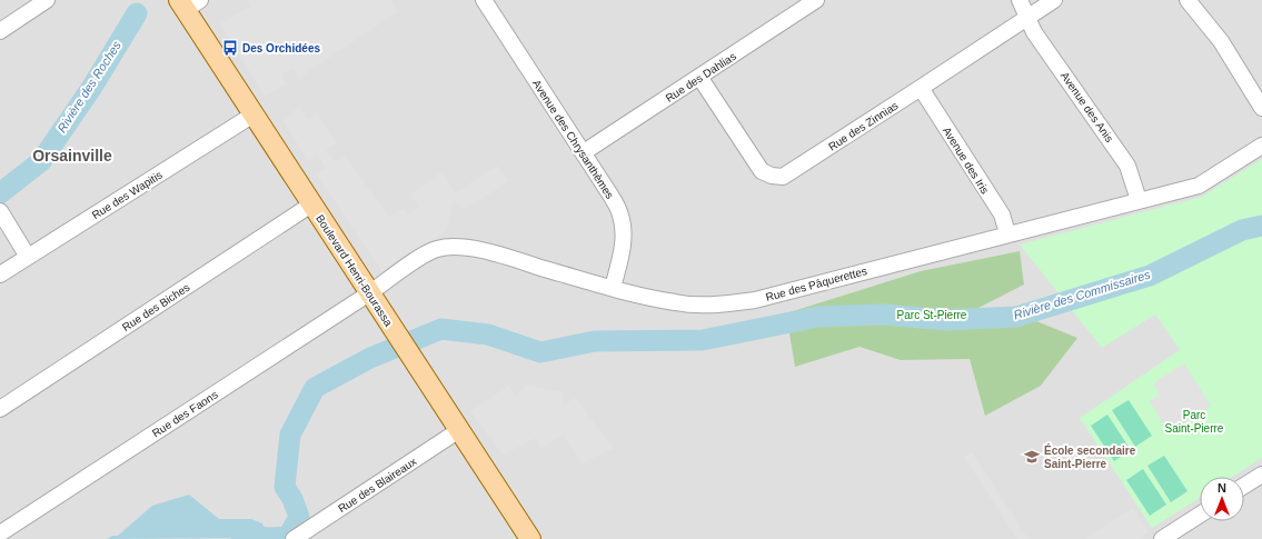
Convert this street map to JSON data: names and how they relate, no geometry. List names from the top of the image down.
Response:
{
  "streets": {
    "main road": ["Boulevard Henri-Bourassa"],
    "street": [
      "Rue des Dahlias",
      "Avenue des Anis",
      "Rue des Zinnias",
      "Avenue des Chrysanthèmes",
      "Avenue des Iris",
      "Rue des Wapitis",
      "Rue des Pâquerettes",
      "Rue des Biches",
      "Rue des Faons",
      "Rue des Blaireaux"
    ]
  },
  "crossings": [
    ["Rue des Dahlias", "Rue des Zinnias"],
    ["Rue des Dahlias", "Avenue des Chrysanthèmes"],
    ["Avenue des Anis", "Rue des Zinnias"],
    ["Avenue des Anis", "Rue des Pâquerettes"],
    ["Rue des Zinnias", "Avenue des Iris"],
    ["Avenue des Chrysanthèmes", "Rue des Pâquerettes"],
    ["Avenue des Iris", "Rue des Pâquerettes"],
    ["Rue des Wapitis", "Boulevard Henri-Bourassa"],
    ["Boulevard Henri-Bourassa", "Rue des Pâquerettes"],
    ["Boulevard Henri-Bourassa", "Rue des Biches"],
    ["Boulevard Henri-Bourassa", "Rue des Faons"],
    ["Boulevard Henri-Bourassa", "Rue des Blaireaux"],
    ["Rue des Pâquerettes", "Rue des Faons"]
  ],
  "districts": ["Orsainville"],
  "water": ["Rivière des Roches", "Rivière des Commissaires"],
  "parks": ["Parc St-Pierre", "Parc Saint-Pierre"],
  "places": {
    "bus stop": ["Des Orchidées"],
    "school or university": ["École secondaire Saint-Pierre"]
  },
  "north": "top"
}
